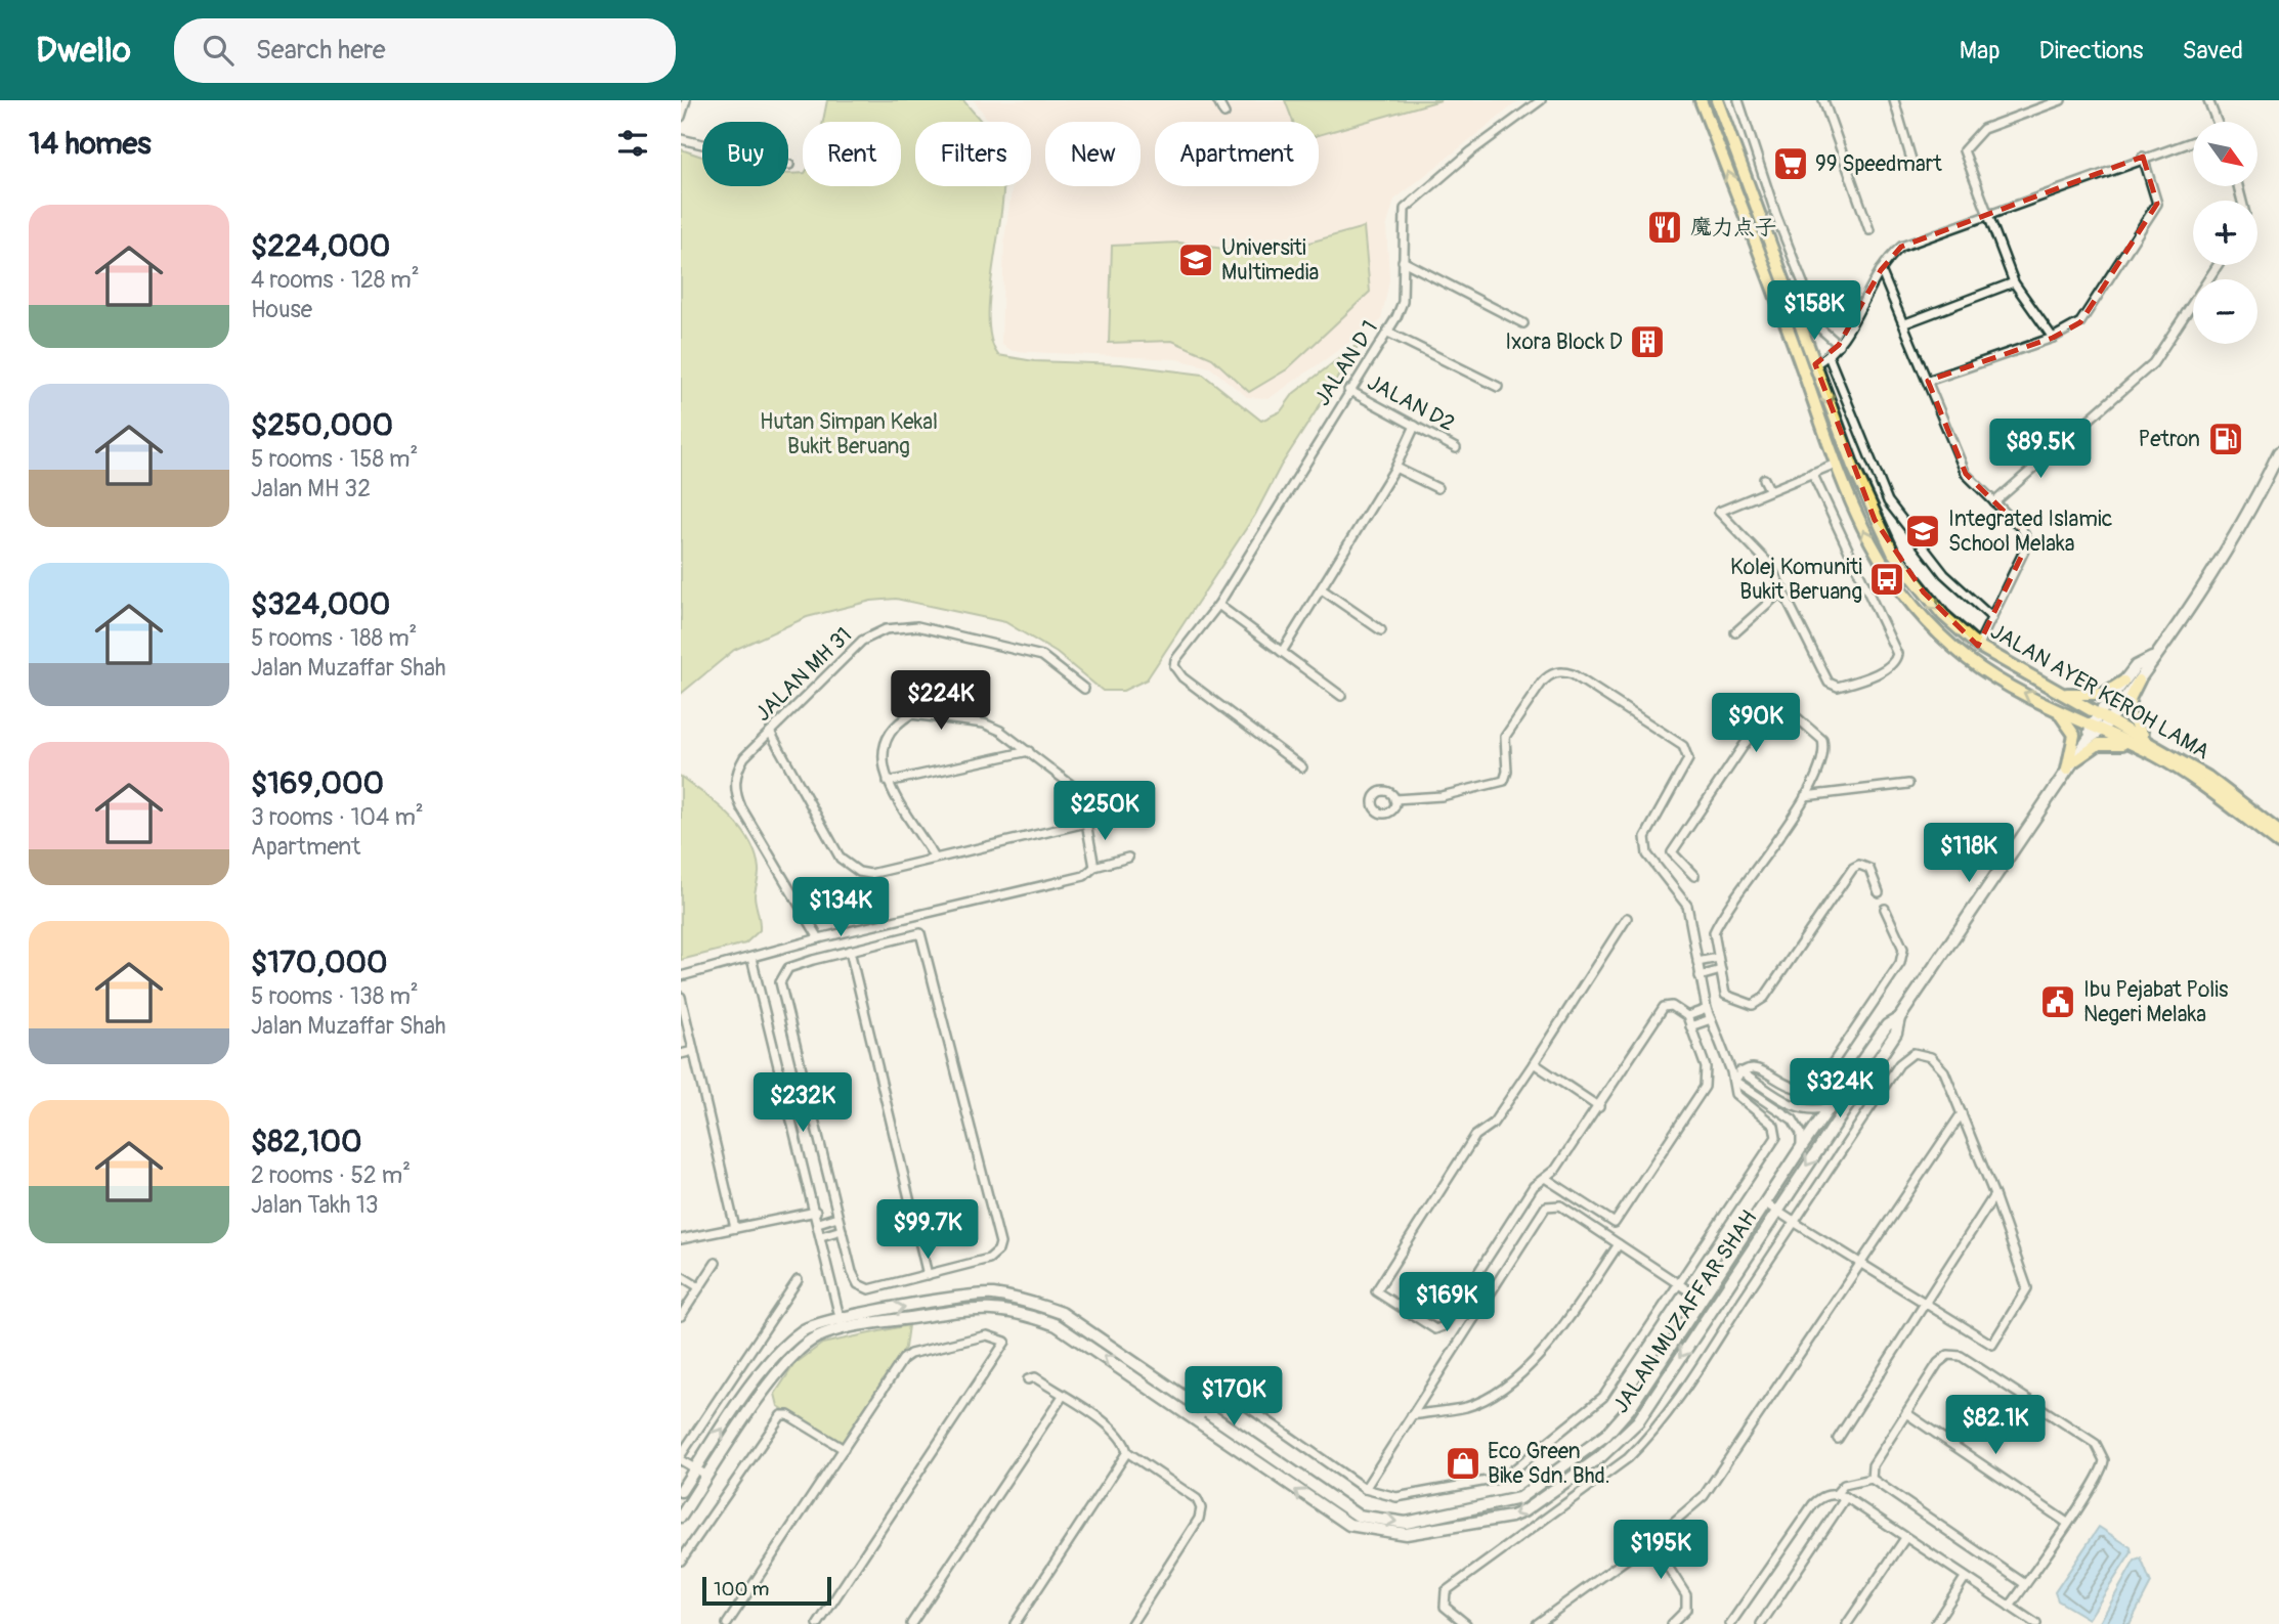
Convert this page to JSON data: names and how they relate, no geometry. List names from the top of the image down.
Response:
{
  "streets": {
    "main road": ["JALAN AYER KEROH LAMA", "JALAN MUZAFFAR SHAH"],
    "street": ["JALAN D 1", "JALAN D2", "JALAN MH 31"]
  },
  "crossings": [
    ["JALAN D 1", "JALAN D2"],
    ["JALAN AYER KEROH LAMA", "JALAN MUZAFFAR SHAH"]
  ],
  "parks": ["Hutan Simpan Kekal Bukit Beruang"],
  "places": {
    "supermarket": ["99 Speedmart"],
    "restaurant": ["魔力点子"],
    "school or university": ["Universiti Multimedia", "Integrated Islamic School Melaka"],
    "building": ["Ixora Block D"],
    "fuel station": ["Petron"],
    "bus stop": ["Kolej Komuniti Bukit Beruang"],
    "public building": ["Ibu Pejabat Polis Negeri Melaka"],
    "shop": ["Eco Green Bike Sdn. Bhd."]
  },
  "scale_bar": "100 m",
  "north": "bottom right",
  "page": {
    "header": "Dwello",
    "search": "Search here",
    "nav": ["Map", "Directions", "Saved"],
    "heading": "14 homes",
    "map_buttons": ["+", "−"],
    "chip": [
      "Buy",
      "Rent",
      "Filters",
      "New",
      "Apartment"
    ],
    "list": [
      {
        "name": "$224,000",
        "note": "4 rooms · 128 m² · House"
      },
      {
        "name": "$250,000",
        "note": "5 rooms · 158 m² · Jalan MH 32"
      },
      {
        "name": "$324,000",
        "note": "5 rooms · 188 m² · Jalan Muzaffar Shah"
      },
      {
        "name": "$169,000",
        "note": "3 rooms · 104 m² · Apartment"
      },
      {
        "name": "$170,000",
        "note": "5 rooms · 138 m² · Jalan Muzaffar Shah"
      },
      {
        "name": "$82,100",
        "note": "2 rooms · 52 m² · Jalan Takh 13"
      }
    ],
    "price": [
      "$158K",
      "$89.5K",
      "$224K",
      "$90K",
      "$250K",
      "$118K",
      "$134K",
      "$324K",
      "$232K",
      "$99.7K",
      "$169K",
      "$170K",
      "$82.1K",
      "$195K"
    ],
    "scale": "100 m"
  }
}
